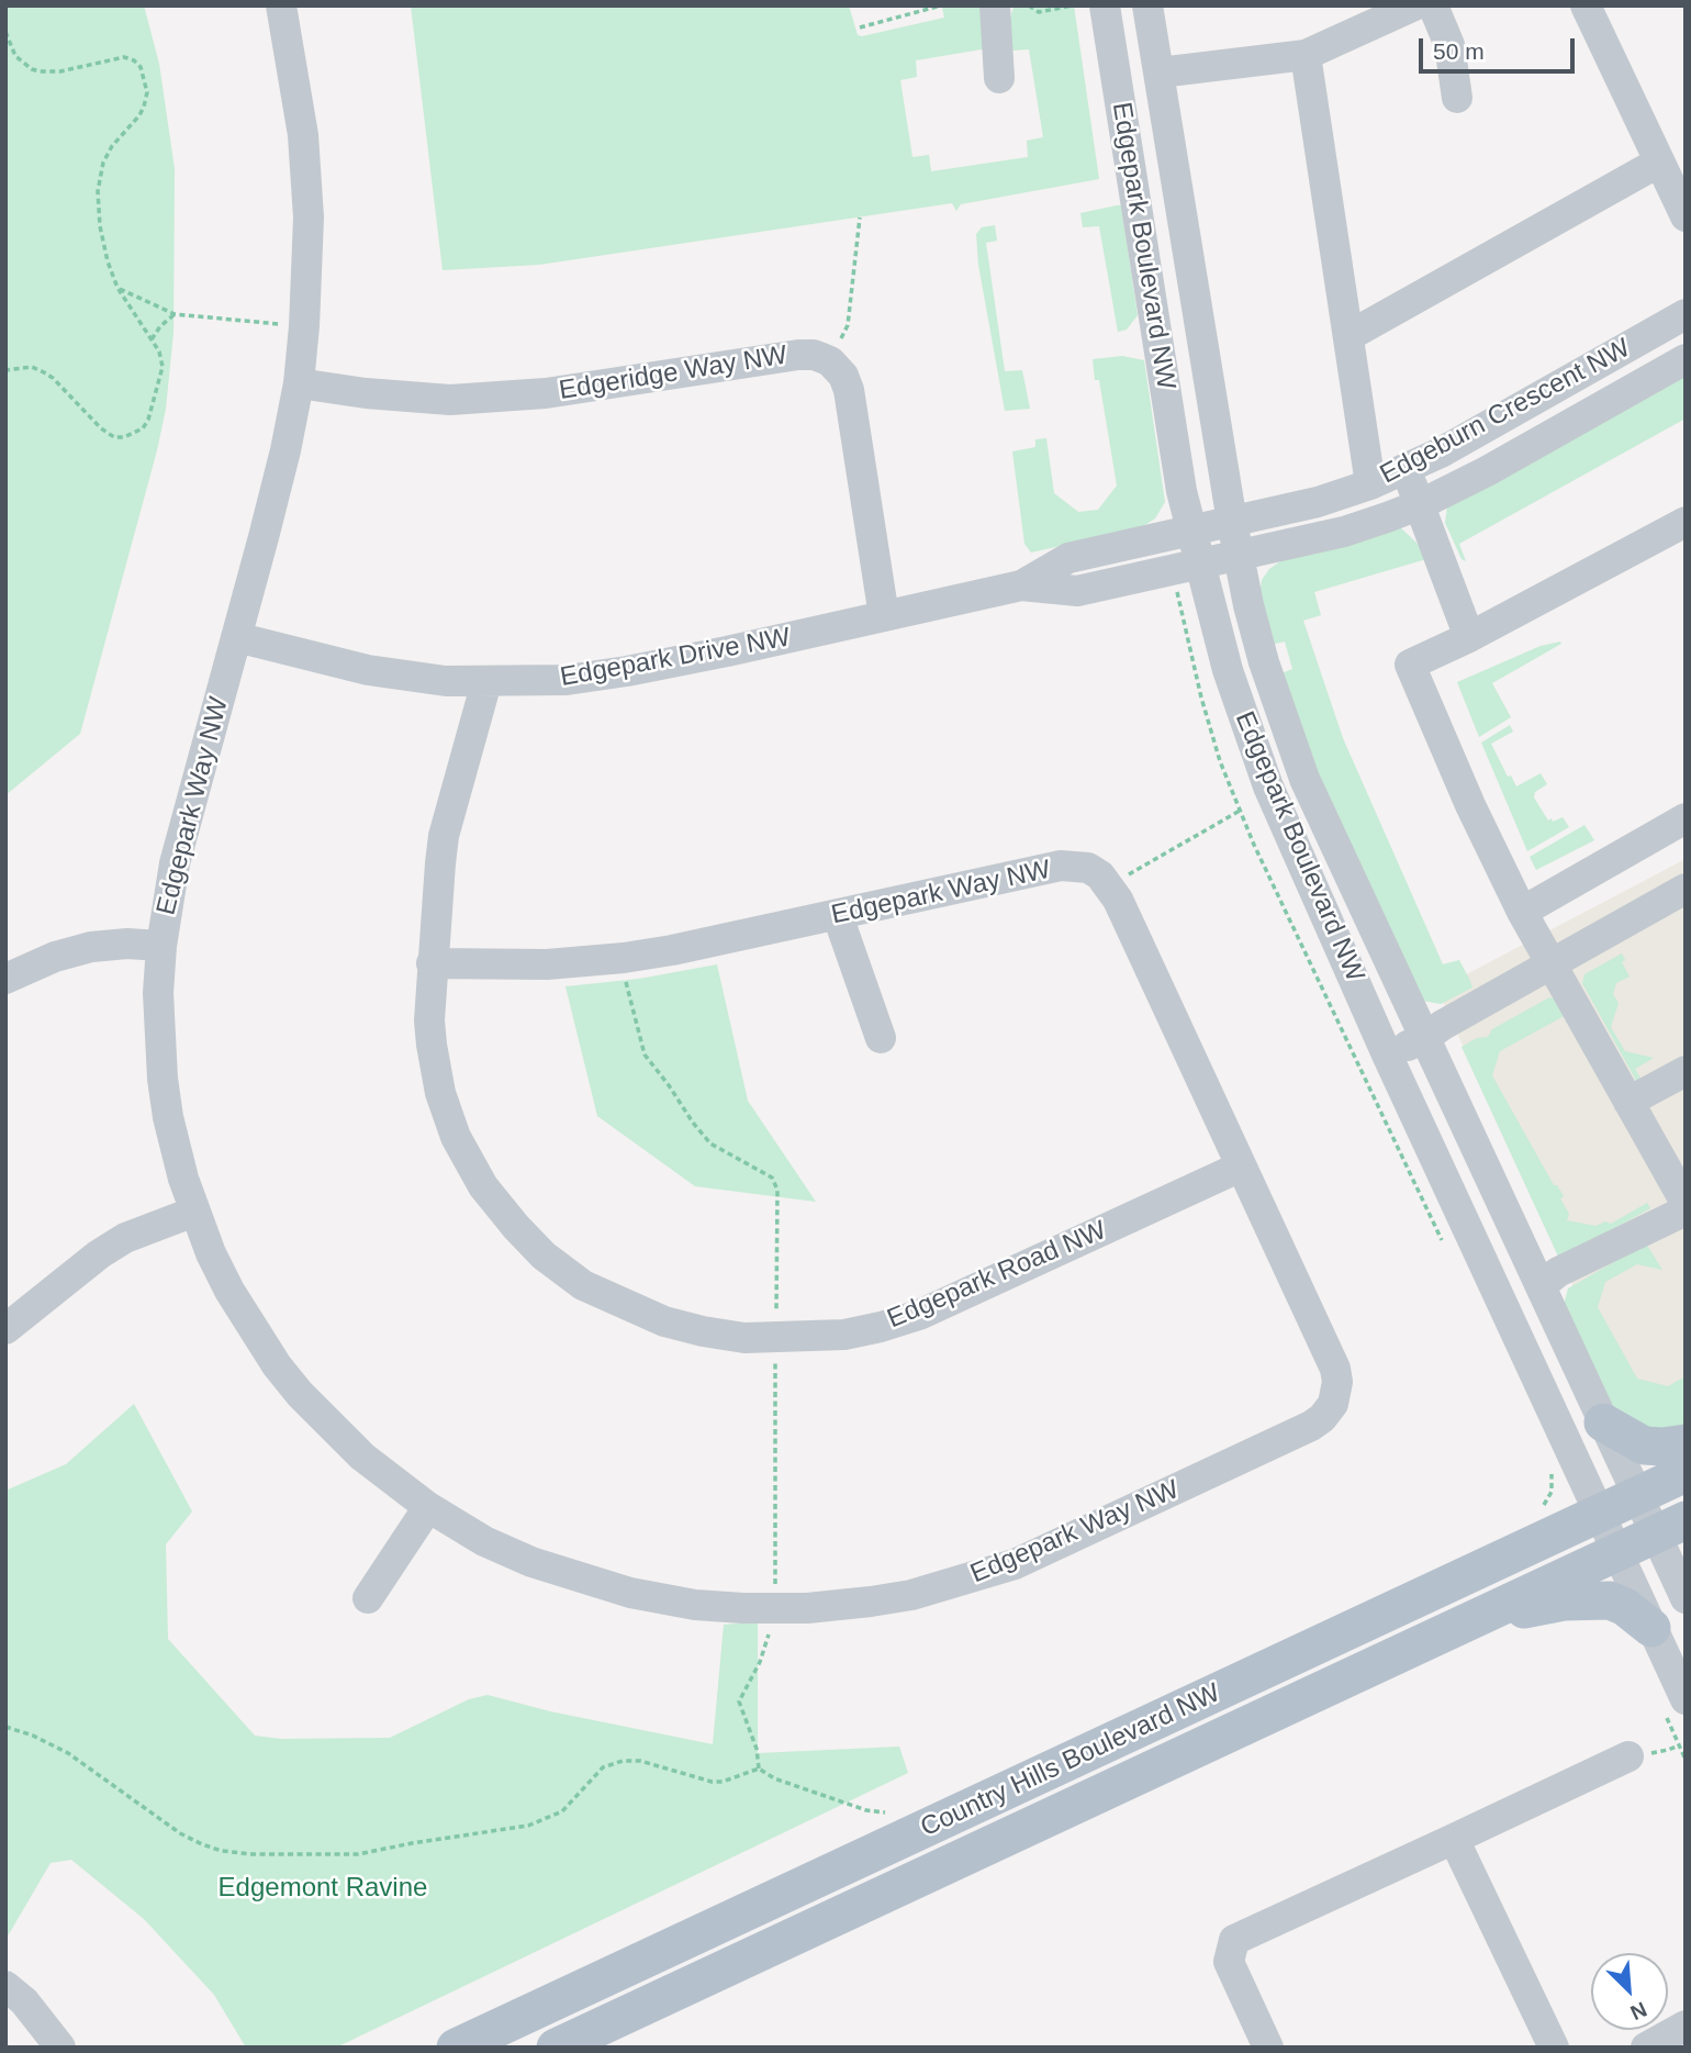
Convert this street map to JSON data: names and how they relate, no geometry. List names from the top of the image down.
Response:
{
  "streets": {
    "main road": ["Country Hills Boulevard NW"],
    "street": [
      "Edgepark Boulevard NW",
      "Edgeridge Way NW",
      "Edgeburn Crescent NW",
      "Edgepark Drive NW",
      "Edgepark Way NW",
      "Edgepark Road NW"
    ]
  },
  "crossings": [
    ["Edgepark Boulevard NW", "Edgeburn Crescent NW"],
    ["Edgepark Boulevard NW", "Edgepark Drive NW"],
    ["Edgepark Boulevard NW", "Country Hills Boulevard NW"],
    ["Edgeridge Way NW", "Edgepark Way NW"],
    ["Edgeburn Crescent NW", "Edgepark Drive NW"],
    ["Edgepark Drive NW", "Edgepark Way NW"],
    ["Edgepark Drive NW", "Edgepark Road NW"],
    ["Edgepark Way NW", "Edgepark Road NW"]
  ],
  "parks": ["Edgemont Ravine"],
  "scale_bar": "50 m",
  "north": "bottom right"
}
